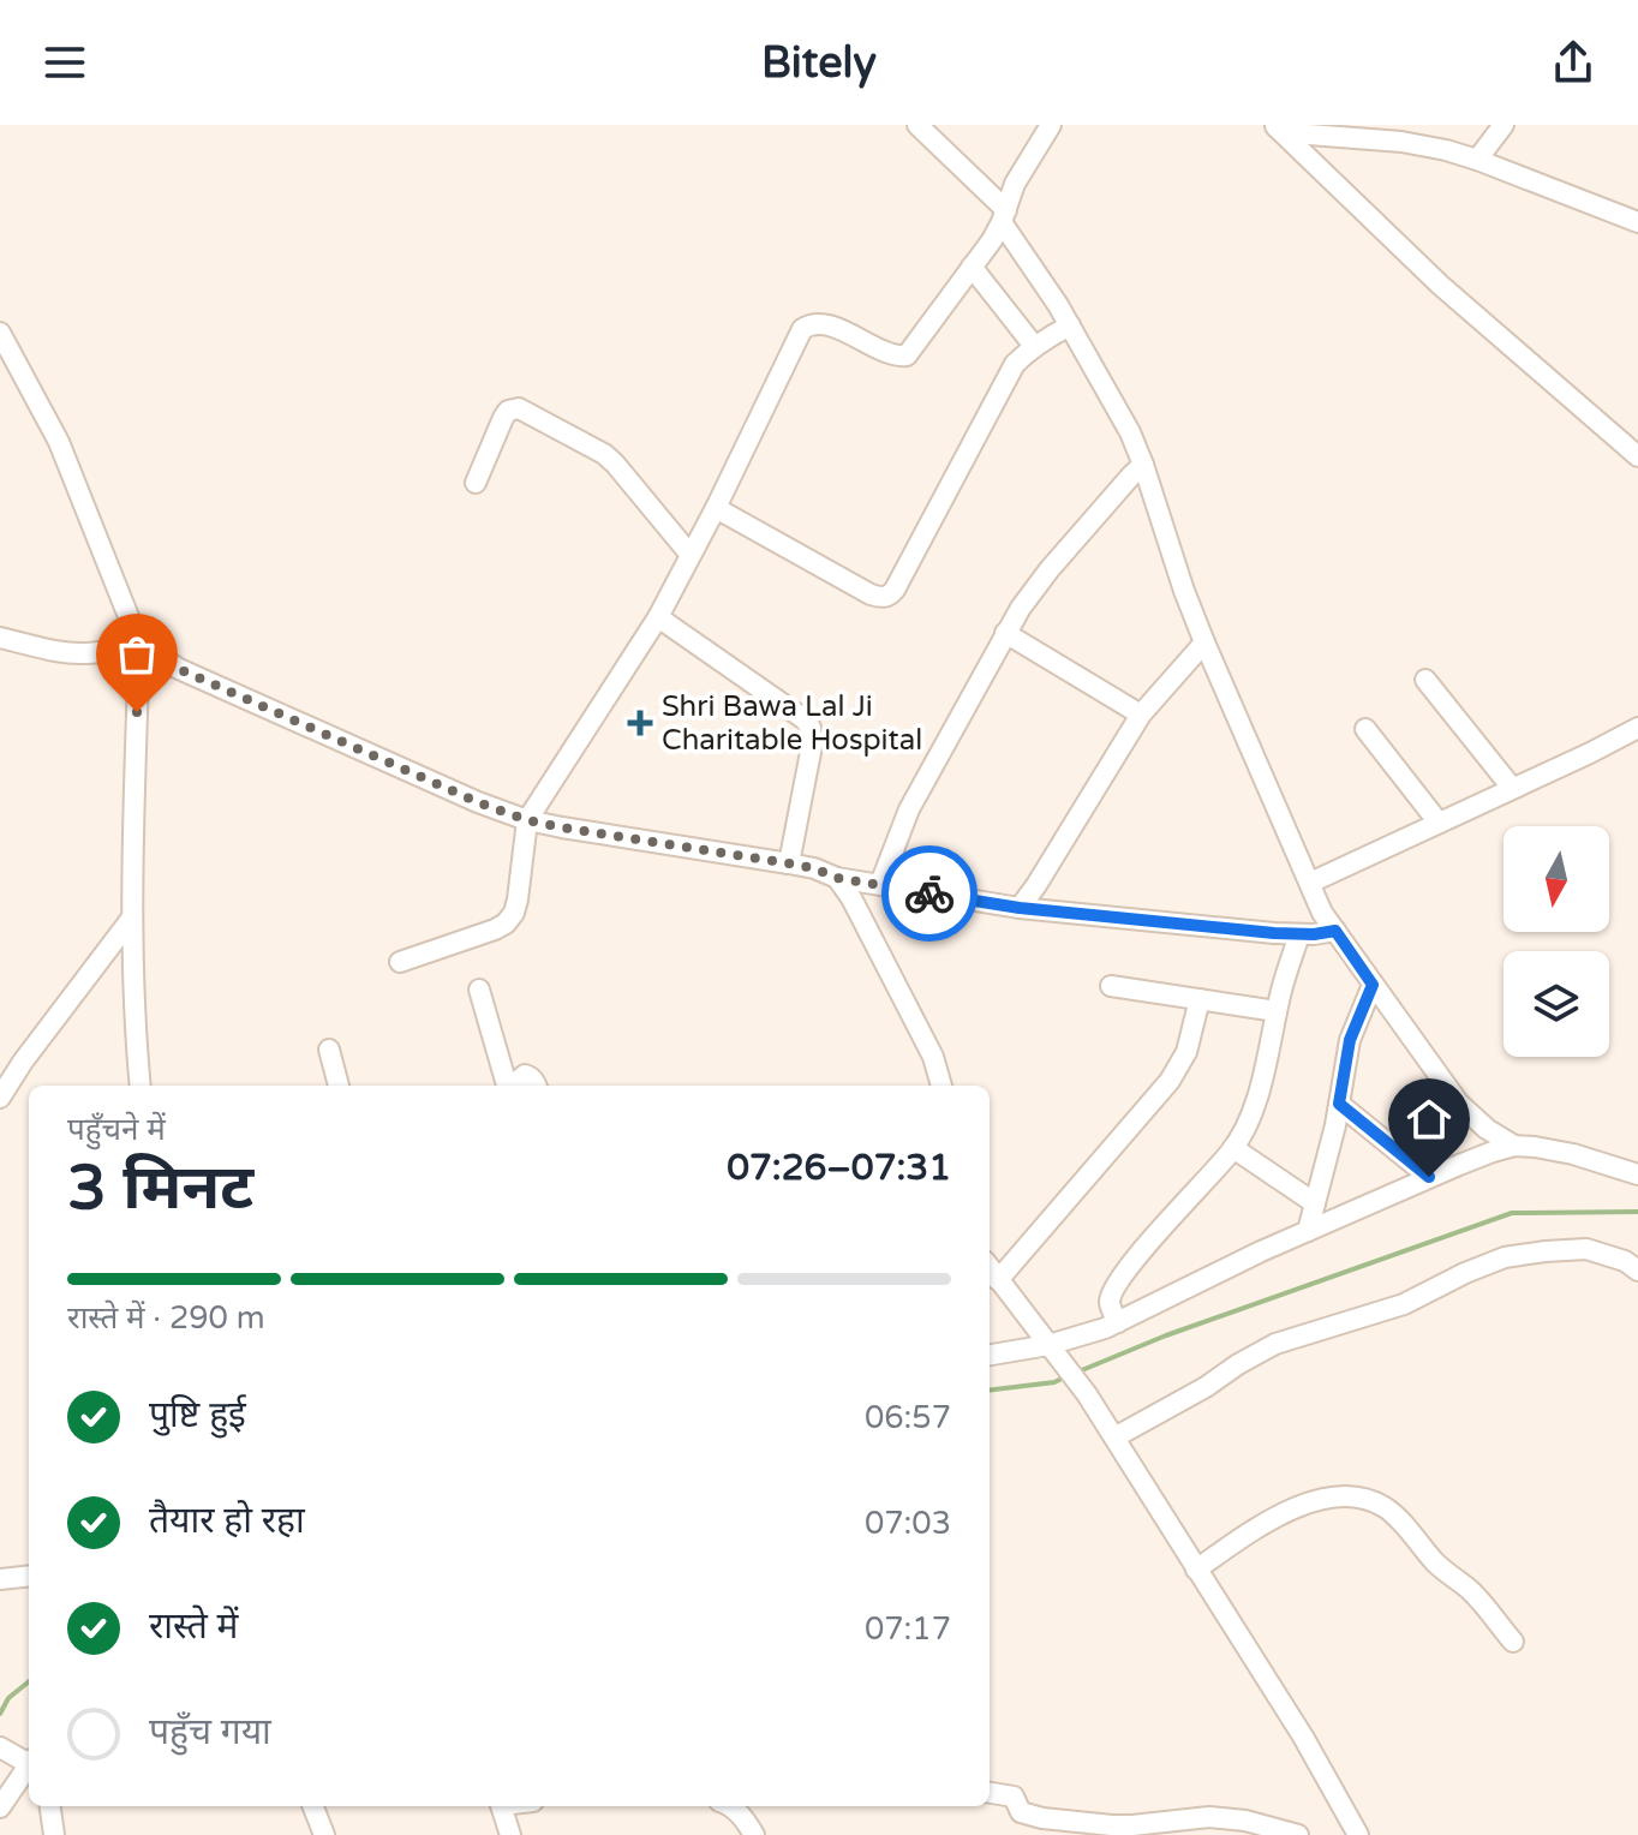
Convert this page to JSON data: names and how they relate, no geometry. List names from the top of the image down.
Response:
{
  "places": {
    "health": ["Shri Bawa Lal Ji Charitable Hospital"]
  },
  "north": "bottom",
  "page": {
    "header": "Bitely",
    "heading": ["3 मिनट", "पहुँचने में", "07:26–07:31"],
    "bar": "रास्ते में · 290 m",
    "list": [
      ["पुष्टि हुई", "06:57"],
      ["तैयार हो रहा", "07:03"],
      ["रास्ते में", "07:17"],
      "पहुँच गया"
    ]
  }
}
